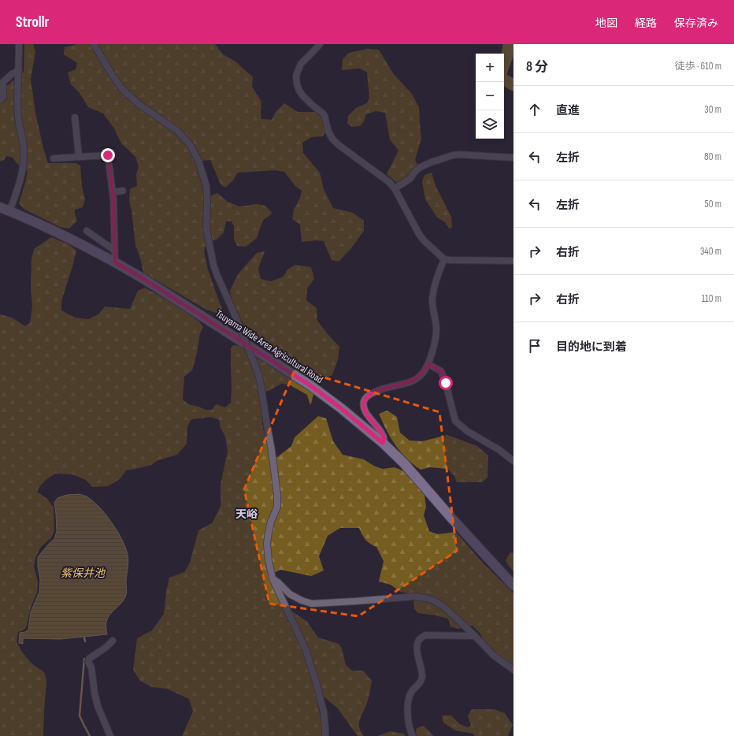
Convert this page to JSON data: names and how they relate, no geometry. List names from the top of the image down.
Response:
{
  "streets": {
    "street": ["Tsuyama Wide Area Agricultural Road"]
  },
  "districts": ["天峪"],
  "water": ["紫保井池"],
  "page": {
    "header": "Strollr",
    "nav": ["地図", "経路", "保存済み"],
    "heading": ["8 分", "徒歩 · 610 m"],
    "map_buttons": ["+", "−"],
    "list": [
      ["直進", "30 m"],
      ["左折", "80 m"],
      ["左折", "50 m"],
      ["右折", "340 m"],
      ["右折", "110 m"],
      "目的地に到着"
    ]
  }
}
